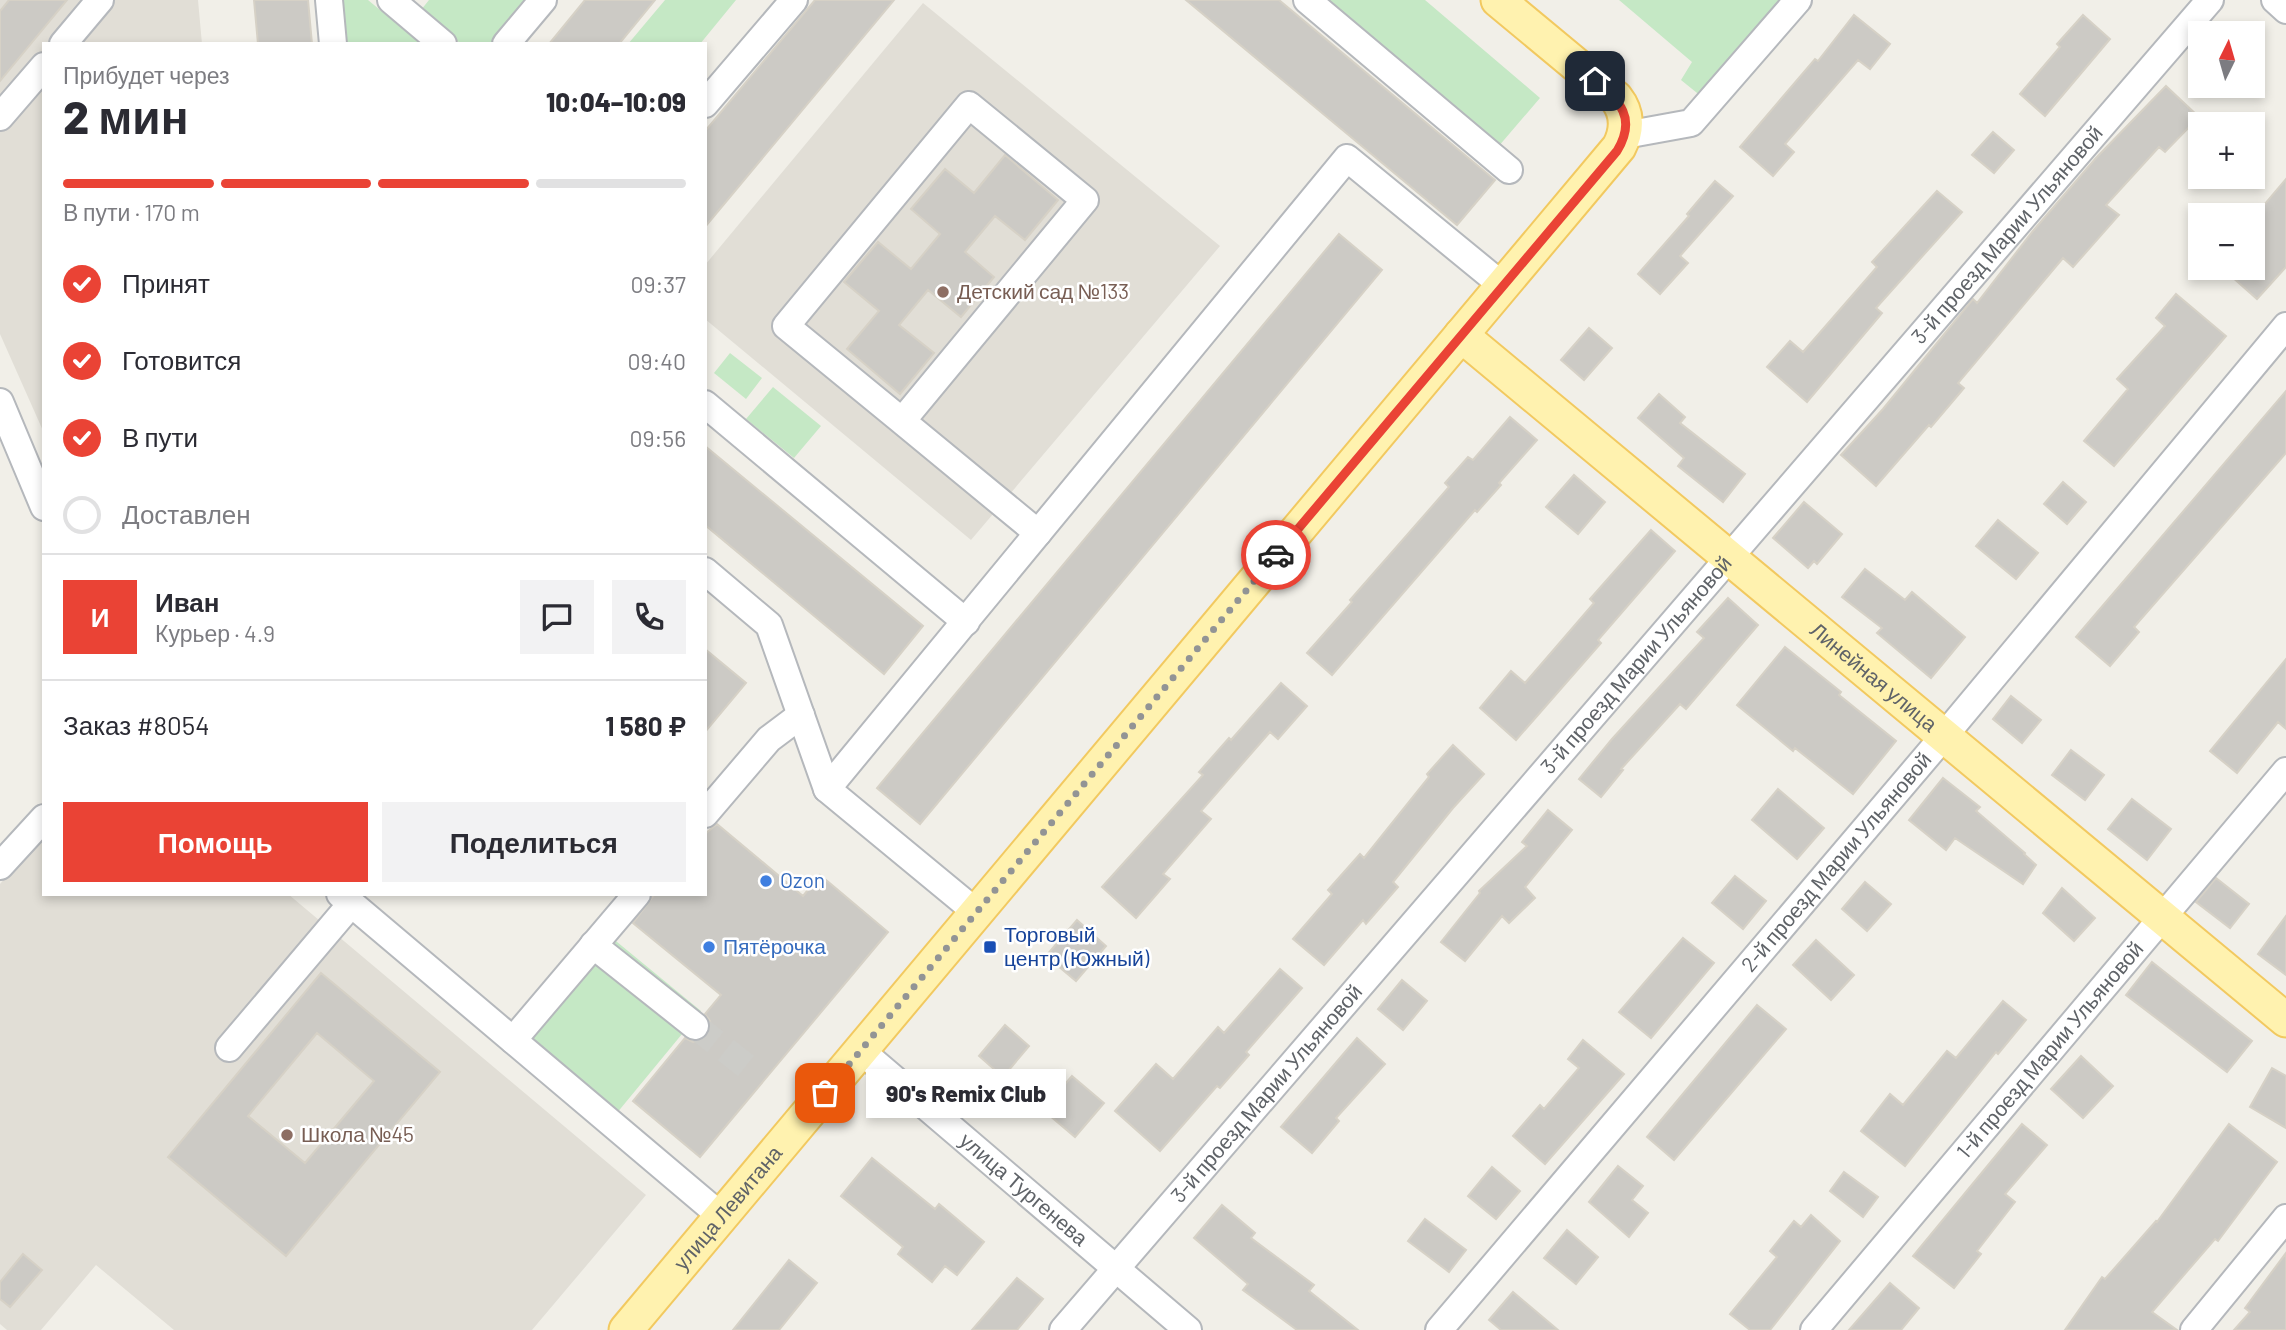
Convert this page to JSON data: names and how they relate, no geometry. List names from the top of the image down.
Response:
{
  "streets": {
    "main road": ["Линейная улица", "улица Левитана"],
    "street": [
      "3-й проезд Марии Ульяновой",
      "2-й проезд Марии Ульяновой",
      "1-й проезд Марии Ульяновой",
      "улица Тургенева"
    ]
  },
  "crossings": [
    ["3-й проезд Марии Ульяновой", "Линейная улица"],
    ["3-й проезд Марии Ульяновой", "улица Тургенева"],
    ["Линейная улица", "2-й проезд Марии Ульяновой"],
    ["Линейная улица", "1-й проезд Марии Ульяновой"],
    ["Линейная улица", "улица Левитана"],
    ["улица Тургенева", "улица Левитана"]
  ],
  "places": {
    "other": [
      "Детский сад №133",
      "Ozon",
      "Пятёрочка",
      "90's Remix Club",
      "Школа №45"
    ],
    "transit": ["Торговый центр (Южный)"]
  },
  "north": "top",
  "page": {
    "map_buttons": ["+", "−"],
    "heading": ["2 мин", "Прибудет через", "10:04–10:09"],
    "panel": [
      "Иван",
      "Курьер · 4.9",
      "Заказ #8054",
      "1 580 ₽"
    ],
    "bar": "В пути · 170 m",
    "list": [
      ["Принят", "09:37"],
      ["Готовится", "09:40"],
      ["В пути", "09:56"],
      "Доставлен"
    ],
    "round": "И",
    "buttons": ["Помощь", "Поделиться"],
    "bubble": "90's Remix Club"
  }
}
